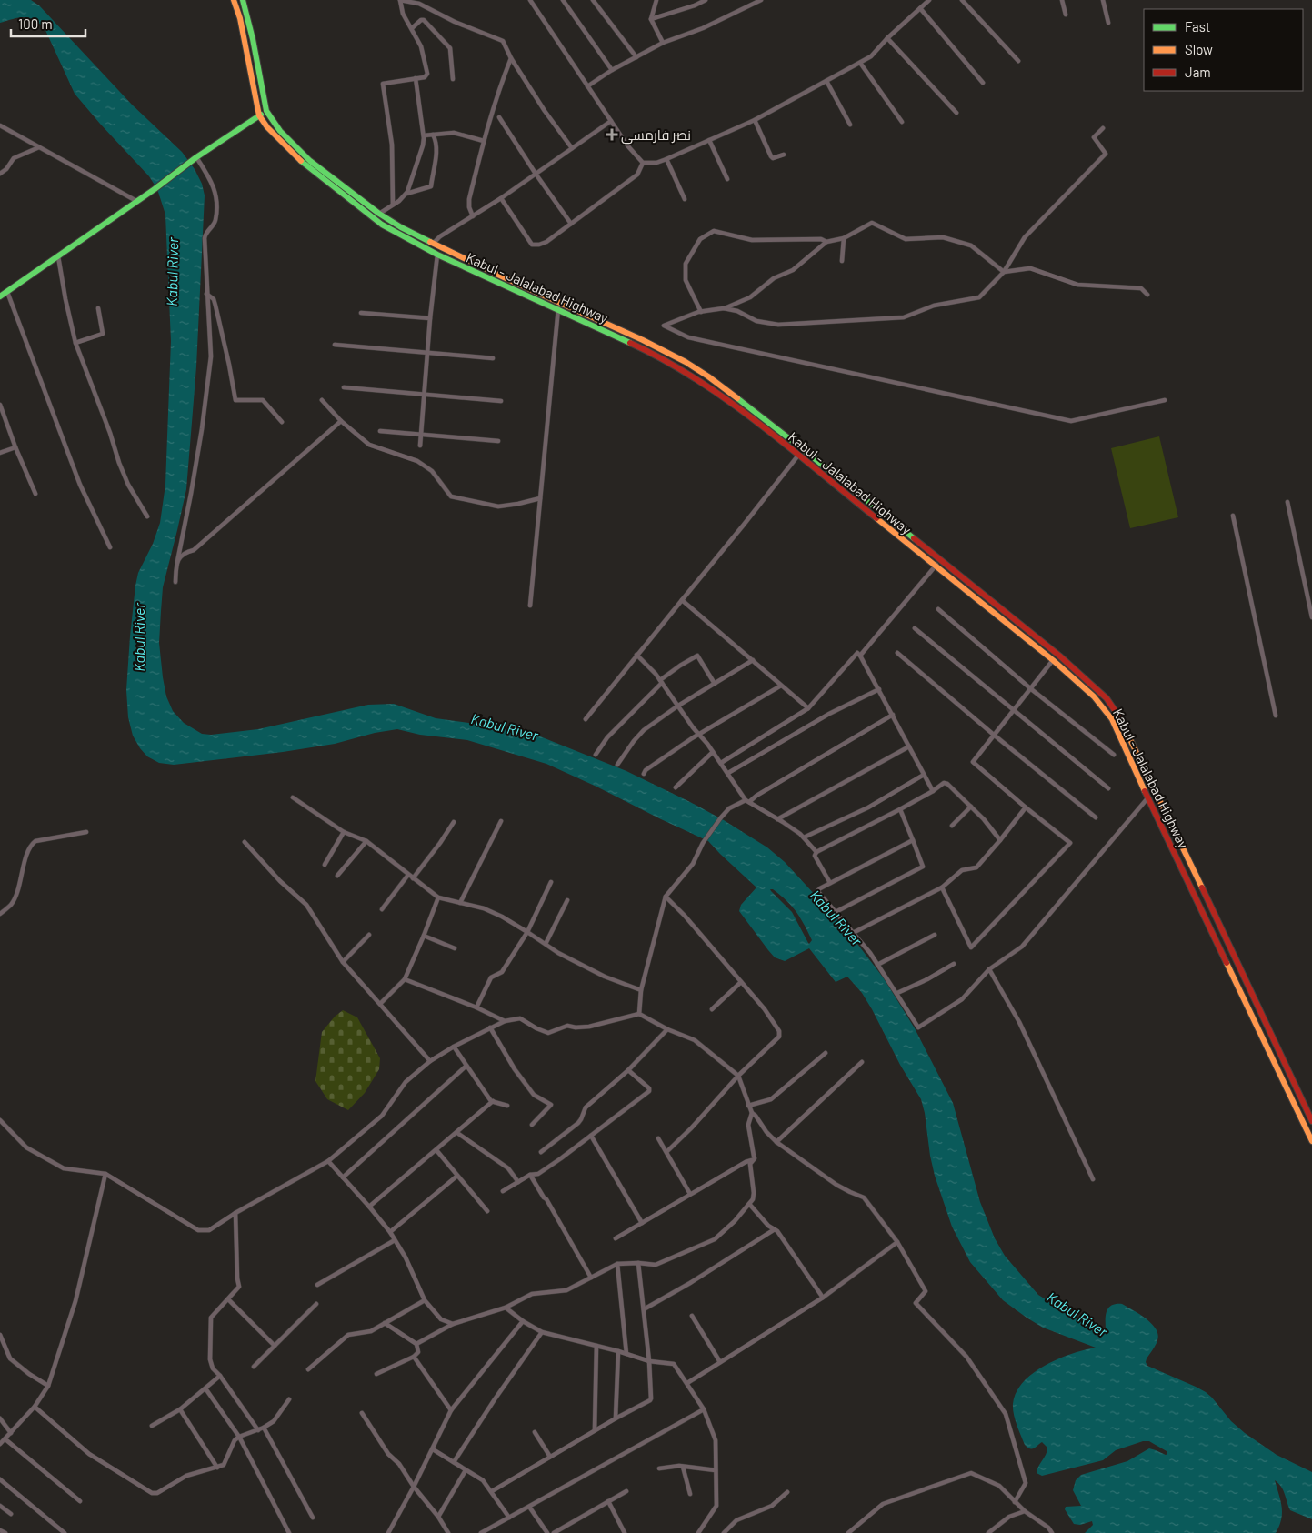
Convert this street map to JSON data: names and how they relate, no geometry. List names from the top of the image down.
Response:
{
  "streets": {
    "main road": ["Kabul - Jalalabad Highway"]
  },
  "water": ["Kabul River"],
  "places": {
    "health": ["نصر فارمسی"]
  },
  "legend": ["Fast", "Slow", "Jam"],
  "scale_bar": "100 m"
}
